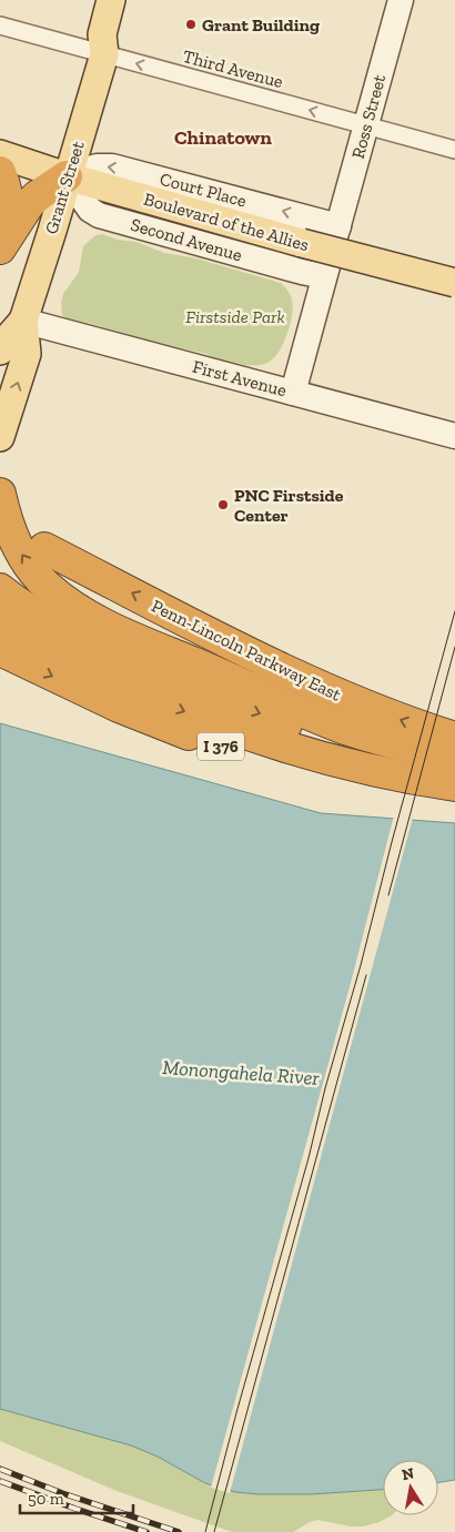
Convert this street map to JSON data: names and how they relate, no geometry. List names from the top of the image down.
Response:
{
  "streets": {
    "highway": ["Penn-Lincoln Parkway East", "I 376"],
    "main road": [
      "Ross Street",
      "Grant Street",
      "Court Place",
      "Boulevard of the Allies",
      "Second Avenue",
      "First Avenue"
    ],
    "street": ["Third Avenue"]
  },
  "crossings": [
    ["Third Avenue", "Ross Street"],
    ["Third Avenue", "Grant Street"],
    ["Ross Street", "Court Place"],
    ["Grant Street", "Court Place"],
    ["Grant Street", "Boulevard of the Allies"],
    ["Grant Street", "Second Avenue"],
    ["Grant Street", "First Avenue"],
    ["Court Place", "Boulevard of the Allies"],
    ["Court Place", "Second Avenue"],
    ["Boulevard of the Allies", "Second Avenue"],
    ["Second Avenue", "First Avenue"]
  ],
  "one_way": ["Third Avenue", "Court Place"],
  "districts": ["Chinatown"],
  "water": ["Monongahela River"],
  "parks": ["Firstside Park"],
  "places": ["Grant Building", "PNC Firstside Center"],
  "scale_bar": "50 m",
  "north": "top"
}
